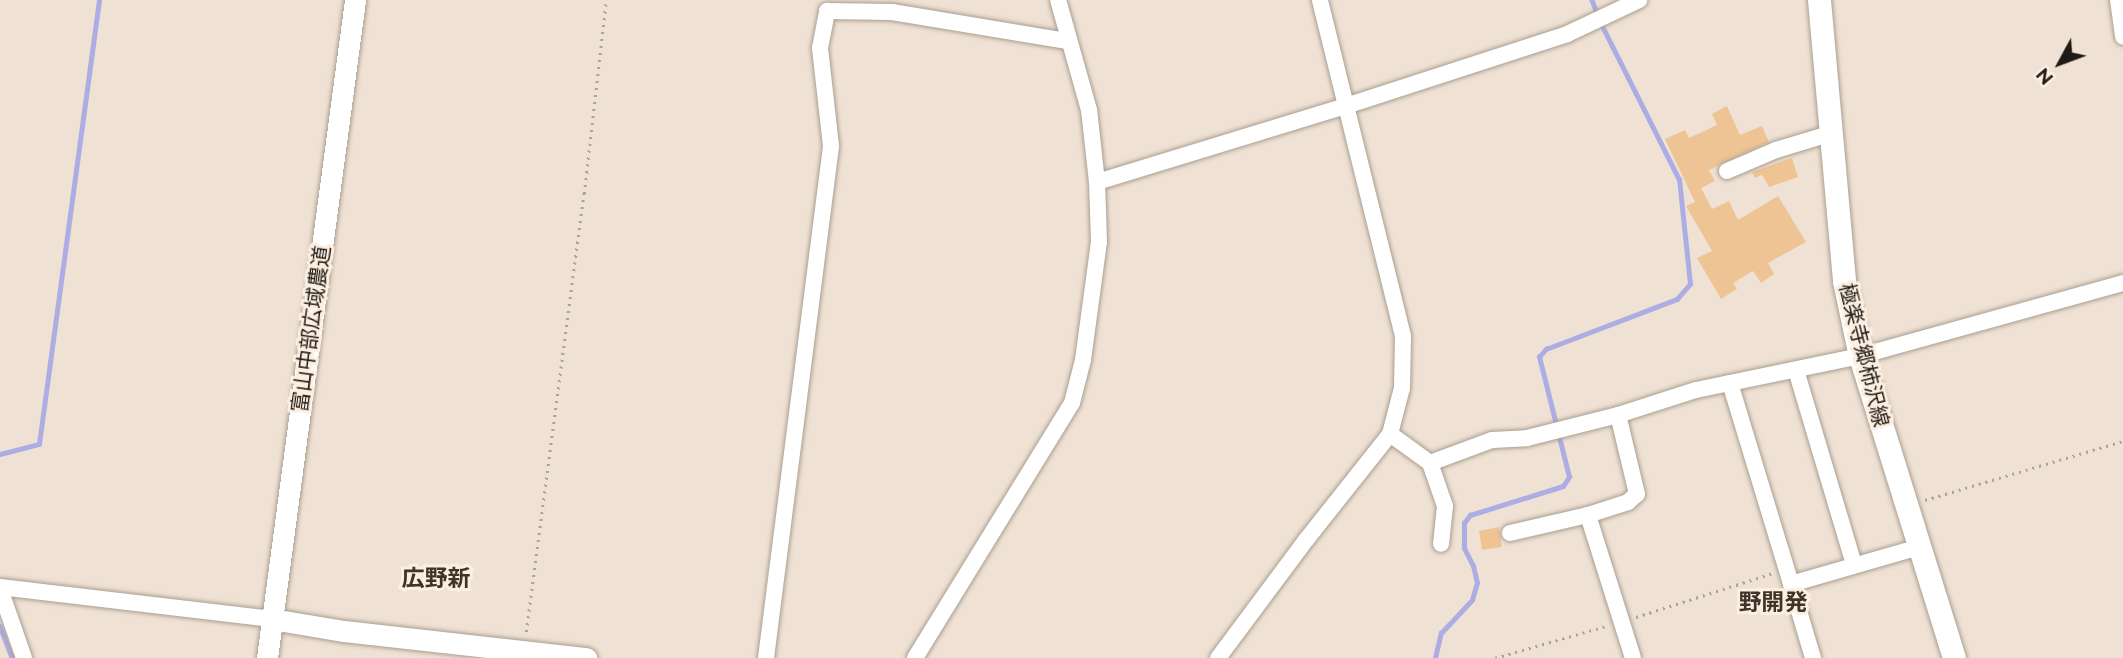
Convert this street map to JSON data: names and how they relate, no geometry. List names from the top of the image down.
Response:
{
  "streets": {
    "main road": ["極楽寺郷柿沢線"],
    "street": ["富山中部広域農道"]
  },
  "districts": ["広野新", "野開発"],
  "north": "bottom left"
}
